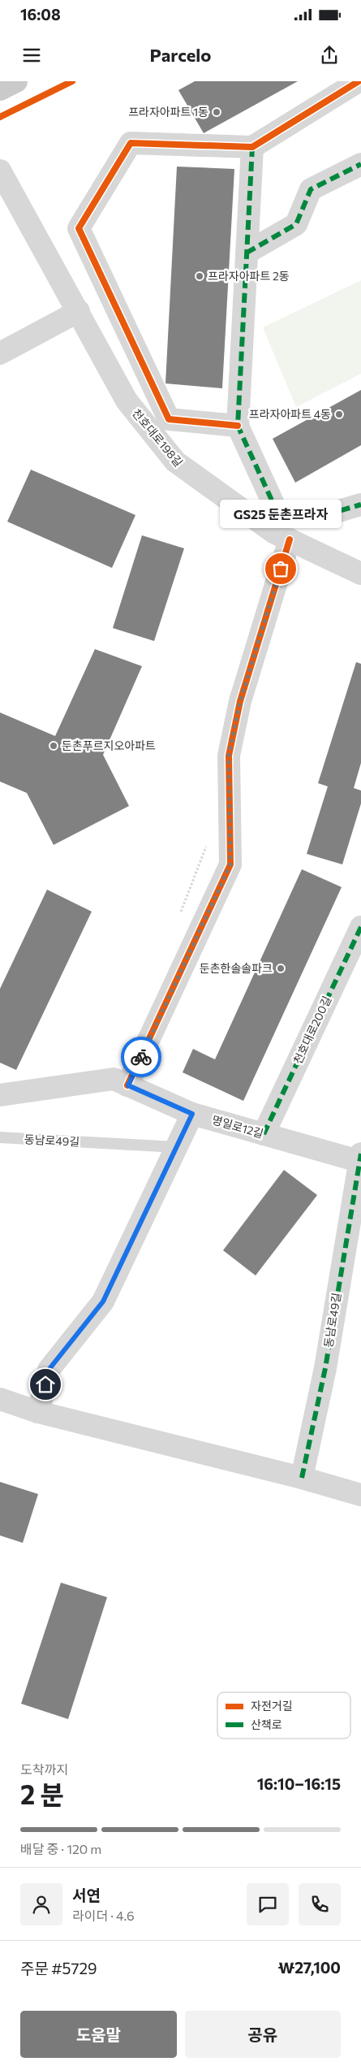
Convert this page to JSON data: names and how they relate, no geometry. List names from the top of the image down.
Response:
{
  "streets": {
    "street": [
      "천호대로198길",
      "천호대로200길",
      "명일로12길",
      "동남로49길"
    ]
  },
  "crossings": [
    ["천호대로200길", "명일로12길"],
    ["명일로12길", "동남로49길"]
  ],
  "places": [
    "프라자아파트 1동",
    "프라자아파트 2동",
    "프라자아파트 4동",
    "GS25 둔촌프라자",
    "둔촌푸르지오아파트",
    "둔촌한솔솔파크"
  ],
  "legend": ["자전거길", "산책로"],
  "page": {
    "status": "16:08",
    "header": "Parcelo",
    "bubble": "GS25 둔촌프라자",
    "heading": ["2 분", "도착까지", "16:10–16:15"],
    "panel": [
      "서연",
      "라이더 · 4.6",
      "주문 #5729",
      "₩27,100"
    ],
    "bar": "배달 중 · 120 m",
    "buttons": ["도움말", "공유"]
  }
}
